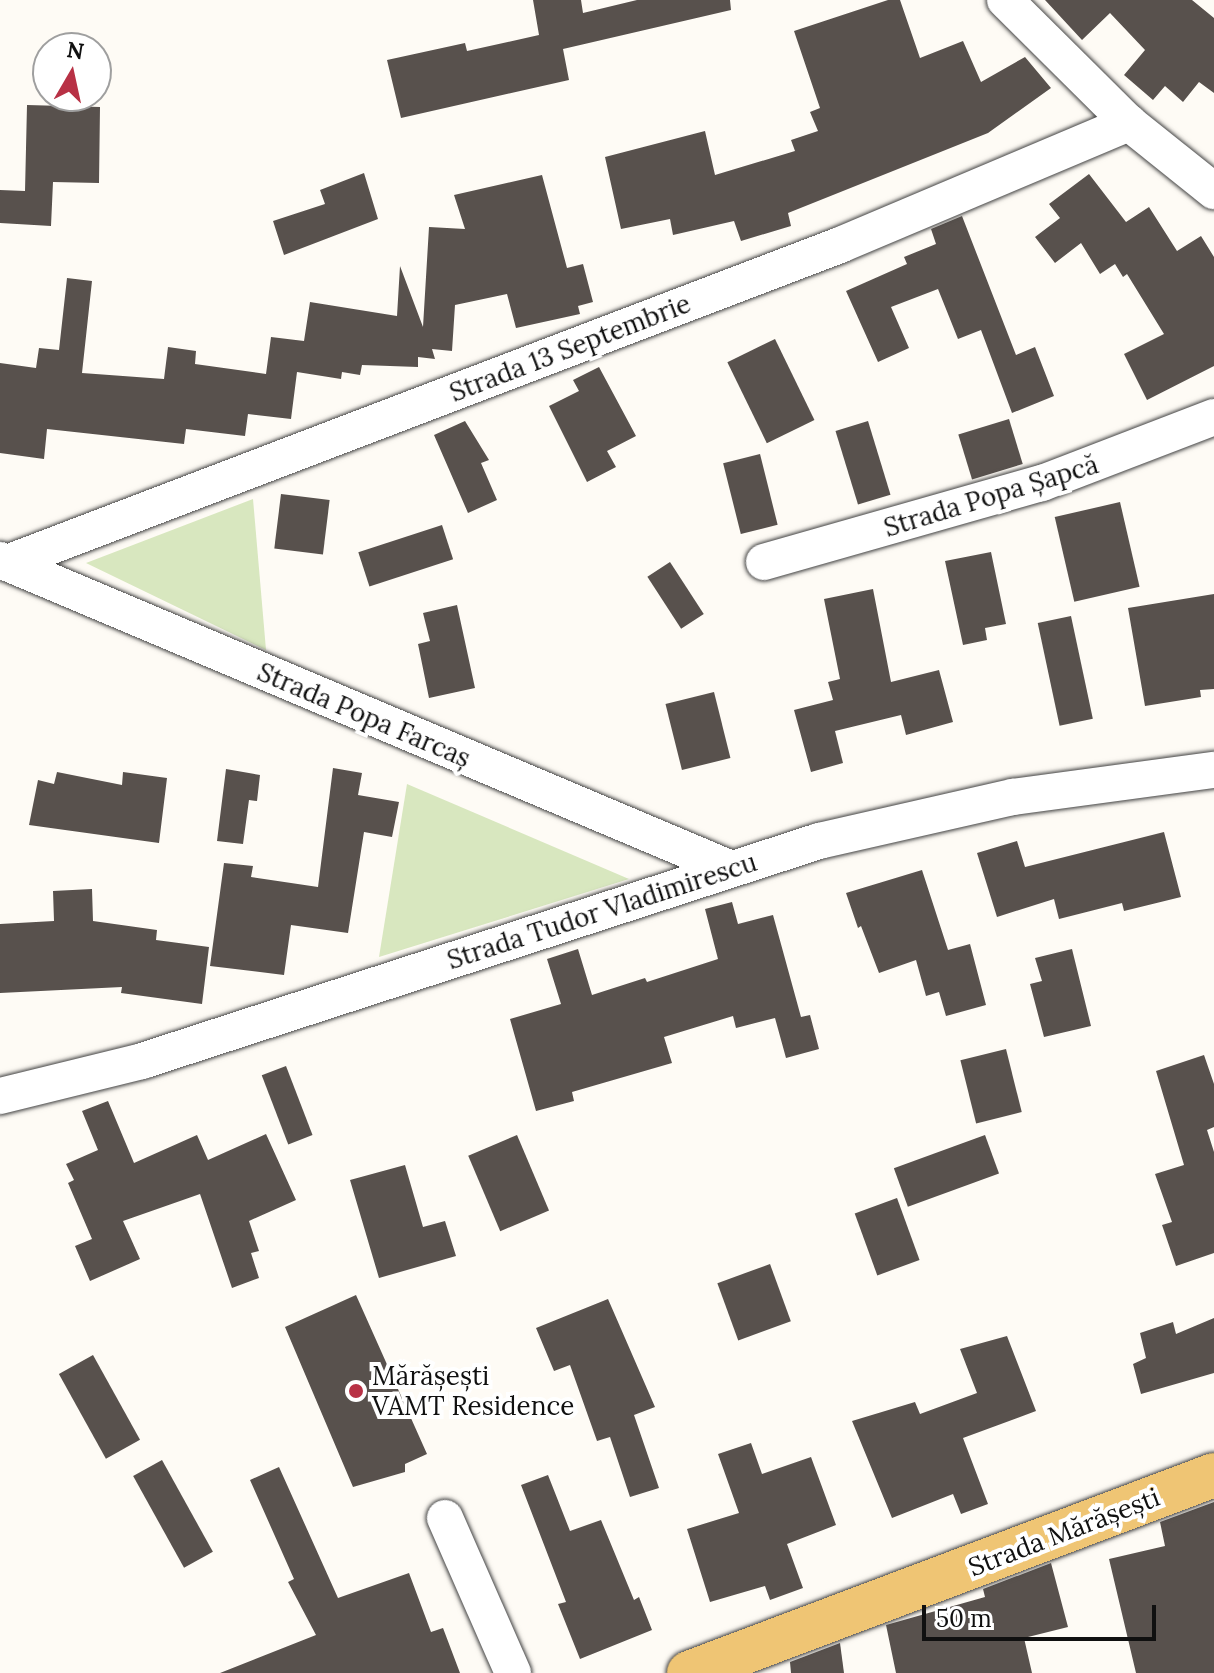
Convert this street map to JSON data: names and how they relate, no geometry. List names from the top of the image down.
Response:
{
  "streets": {
    "main road": ["Strada Mărășești"],
    "street": [
      "Strada 13 Septembrie",
      "Strada Popa Șapcă",
      "Strada Popa Farcaș",
      "Strada Tudor Vladimirescu"
    ]
  },
  "crossings": [
    ["Strada 13 Septembrie", "Strada Popa Farcaș"],
    ["Strada Popa Farcaș", "Strada Tudor Vladimirescu"]
  ],
  "places": ["Mărășești VAMT Residence"],
  "scale_bar": "50 m",
  "north": "top"
}
